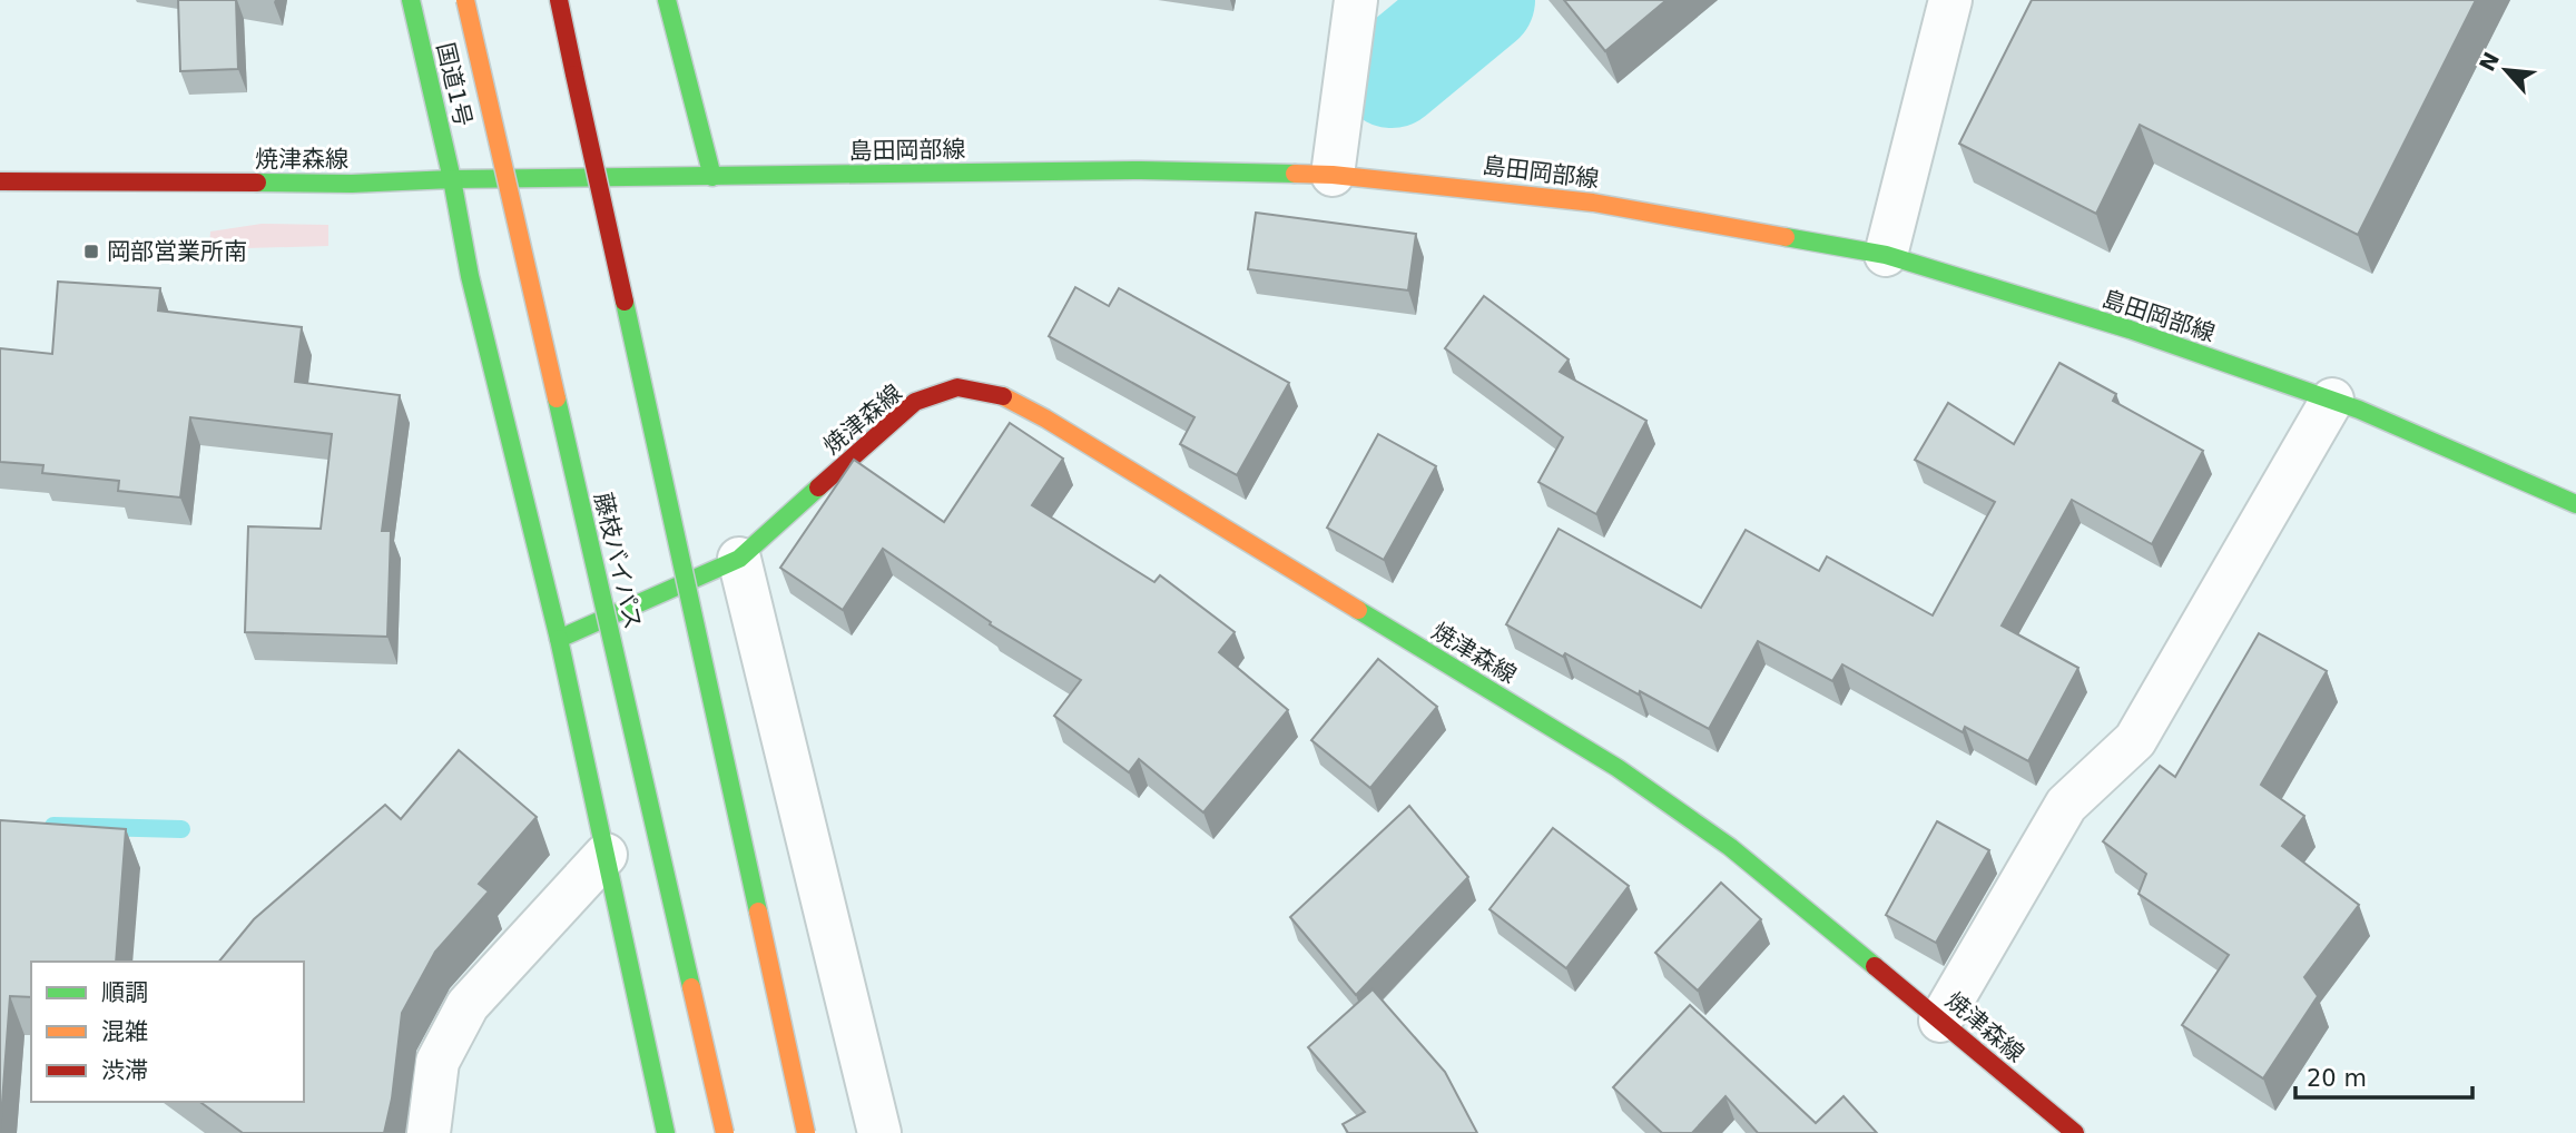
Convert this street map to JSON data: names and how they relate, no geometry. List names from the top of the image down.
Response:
{
  "streets": {
    "main road": [
      "国道1号",
      "島田岡部線",
      "焼津森線",
      "藤枝バイパス"
    ]
  },
  "crossings": [
    ["国道1号", "島田岡部線"],
    ["国道1号", "焼津森線"],
    ["島田岡部線", "焼津森線"]
  ],
  "places": {
    "transit": ["岡部営業所南"]
  },
  "legend": ["順調", "混雑", "渋滞"],
  "scale_bar": "20 m",
  "north": "top left"
}
